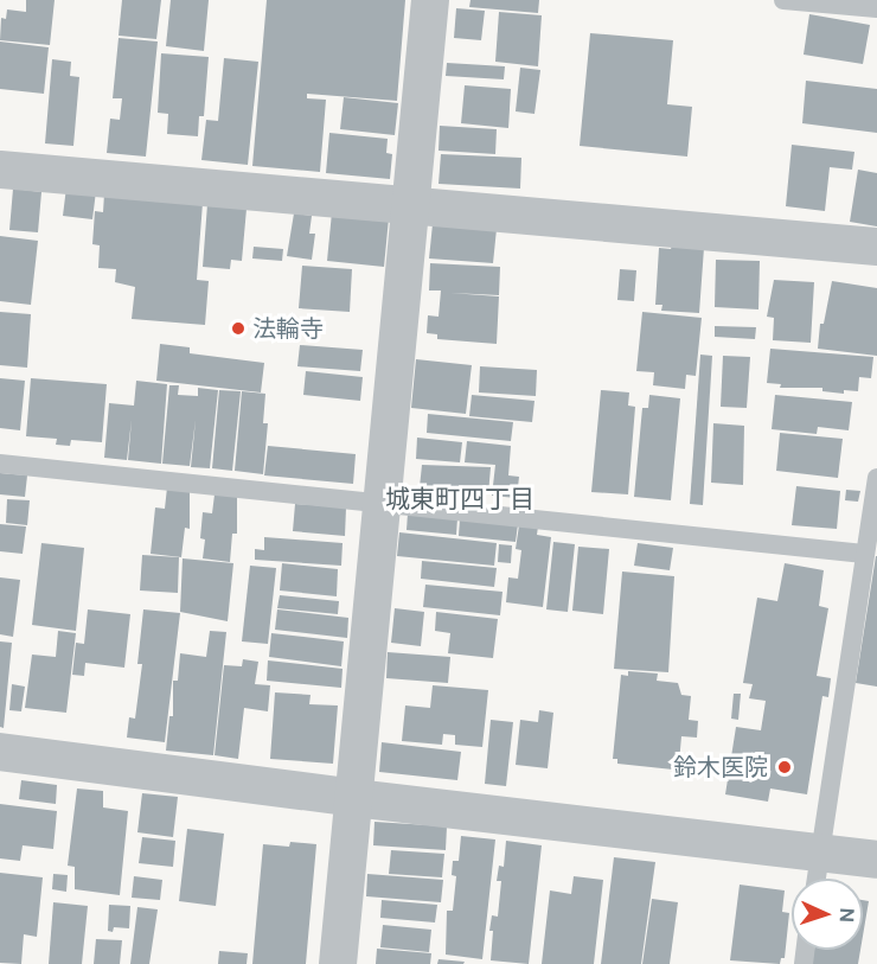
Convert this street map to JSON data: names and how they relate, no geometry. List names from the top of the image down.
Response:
{
  "districts": ["城東町四丁目"],
  "places": ["法輪寺", "鈴木医院"],
  "north": "right"
}
